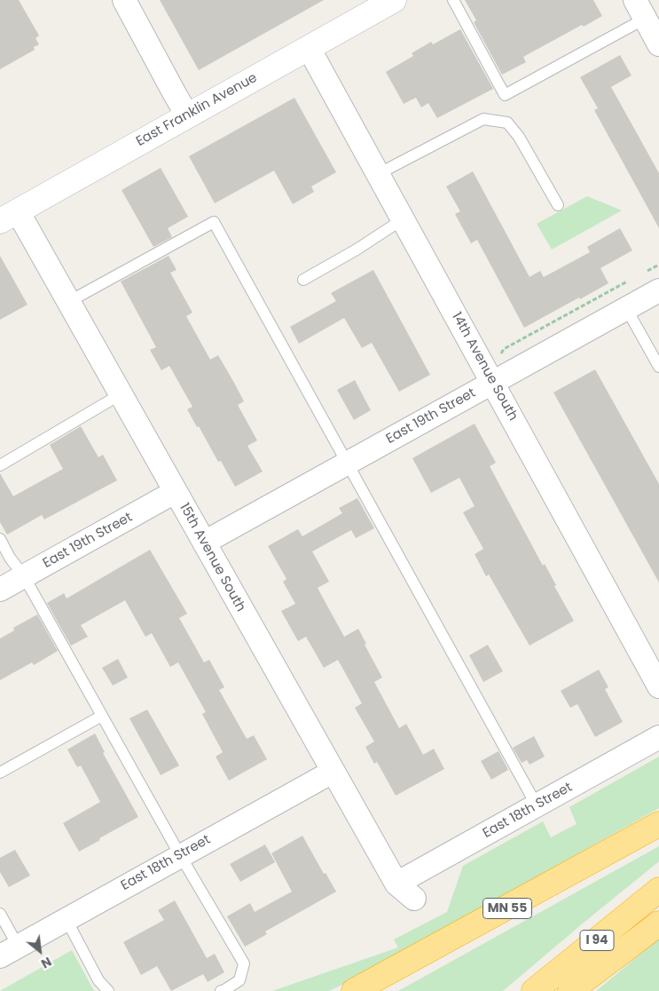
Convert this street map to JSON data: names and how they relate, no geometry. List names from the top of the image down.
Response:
{
  "streets": {
    "highway": ["MN 55", "I 94"],
    "main road": ["East Franklin Avenue"],
    "street": [
      "14th Avenue South",
      "East 19th Street",
      "15th Avenue South",
      "East 18th Street"
    ]
  },
  "crossings": [
    ["East Franklin Avenue", "14th Avenue South"],
    ["East Franklin Avenue", "15th Avenue South"],
    ["14th Avenue South", "East 19th Street"],
    ["East 19th Street", "15th Avenue South"],
    ["15th Avenue South", "East 18th Street"]
  ],
  "north": "bottom right"
}
